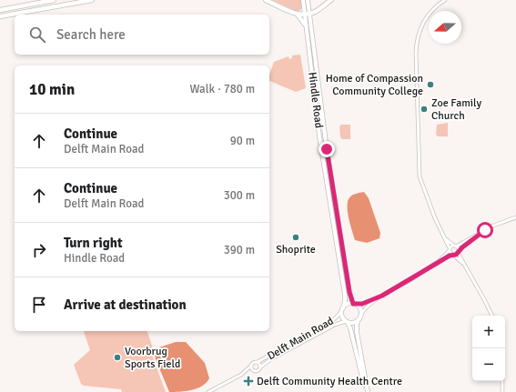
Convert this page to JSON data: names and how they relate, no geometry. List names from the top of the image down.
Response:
{
  "streets": {
    "main road": ["Hindle Road"],
    "street": ["Delft Main Road"]
  },
  "crossings": [
    ["Hindle Road", "Delft Main Road"]
  ],
  "places": {
    "other": [
      "Home of Compassion Community College",
      "Zoe Family Church",
      "Shoprite",
      "Voorbrug Sports Field"
    ],
    "health": ["Delft Community Health Centre"]
  },
  "north": "left",
  "page": {
    "search": "Search here",
    "heading": ["10 min", "Walk · 780 m"],
    "list": [
      ["Continue", "Delft Main Road", "90 m"],
      ["Continue", "Delft Main Road", "300 m"],
      ["Turn right", "Hindle Road", "390 m"],
      "Arrive at destination"
    ],
    "map_buttons": ["+", "−"]
  }
}
